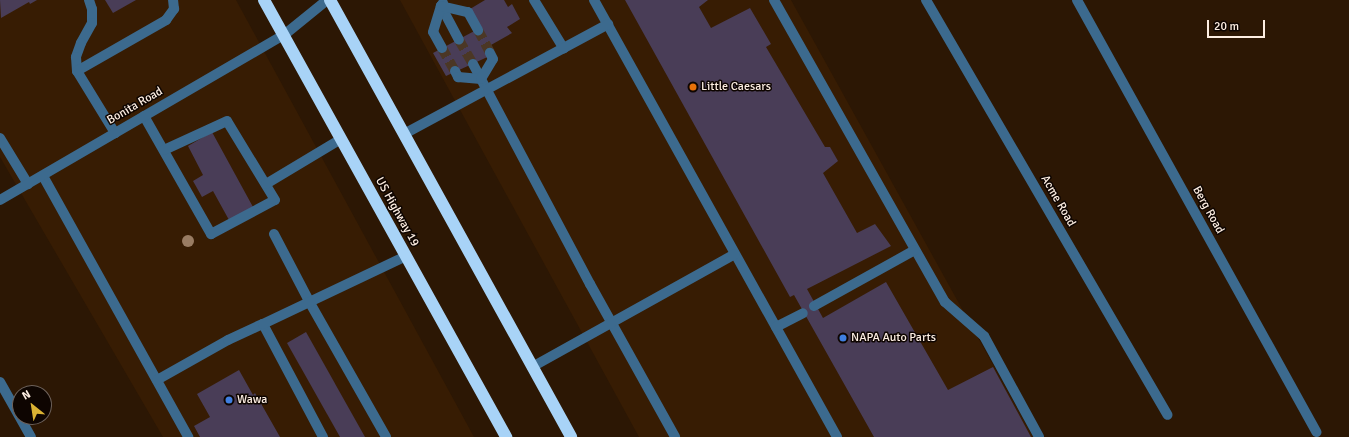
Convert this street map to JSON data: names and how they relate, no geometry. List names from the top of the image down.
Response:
{
  "streets": {
    "highway": ["US Highway 19"],
    "street": ["Bonita Road", "Acme Road", "Berg Road"]
  },
  "crossings": [
    ["Bonita Road", "US Highway 19"]
  ],
  "places": ["Little Caesars", "NAPA Auto Parts", "Wawa"],
  "scale_bar": "20 m",
  "north": "top left"
}
